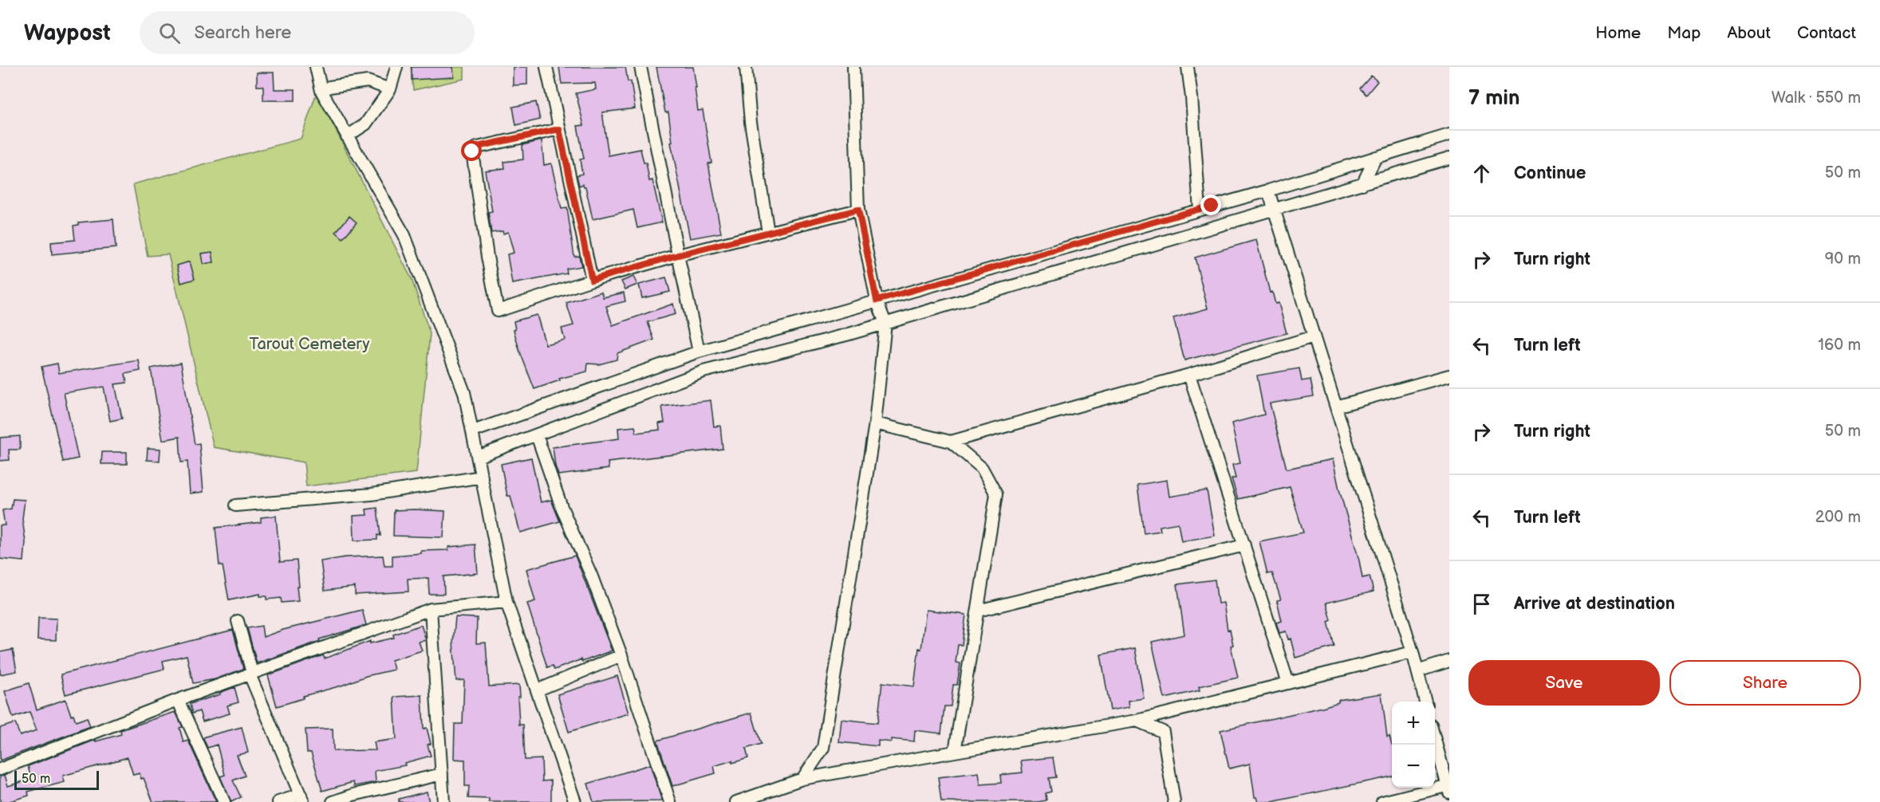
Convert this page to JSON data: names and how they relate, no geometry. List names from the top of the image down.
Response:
{
  "parks": ["Tarout Cemetery"],
  "scale_bar": "50 m",
  "page": {
    "header": "Waypost",
    "search": "Search here",
    "nav": [
      "Home",
      "Map",
      "About",
      "Contact"
    ],
    "heading": ["7 min", "Walk · 550 m"],
    "list": [
      ["Continue", "50 m"],
      ["Turn right", "90 m"],
      ["Turn left", "160 m"],
      ["Turn right", "50 m"],
      ["Turn left", "200 m"],
      "Arrive at destination"
    ],
    "buttons": ["Save", "Share"],
    "map_buttons": ["+", "−"],
    "scale": "50 m"
  }
}
